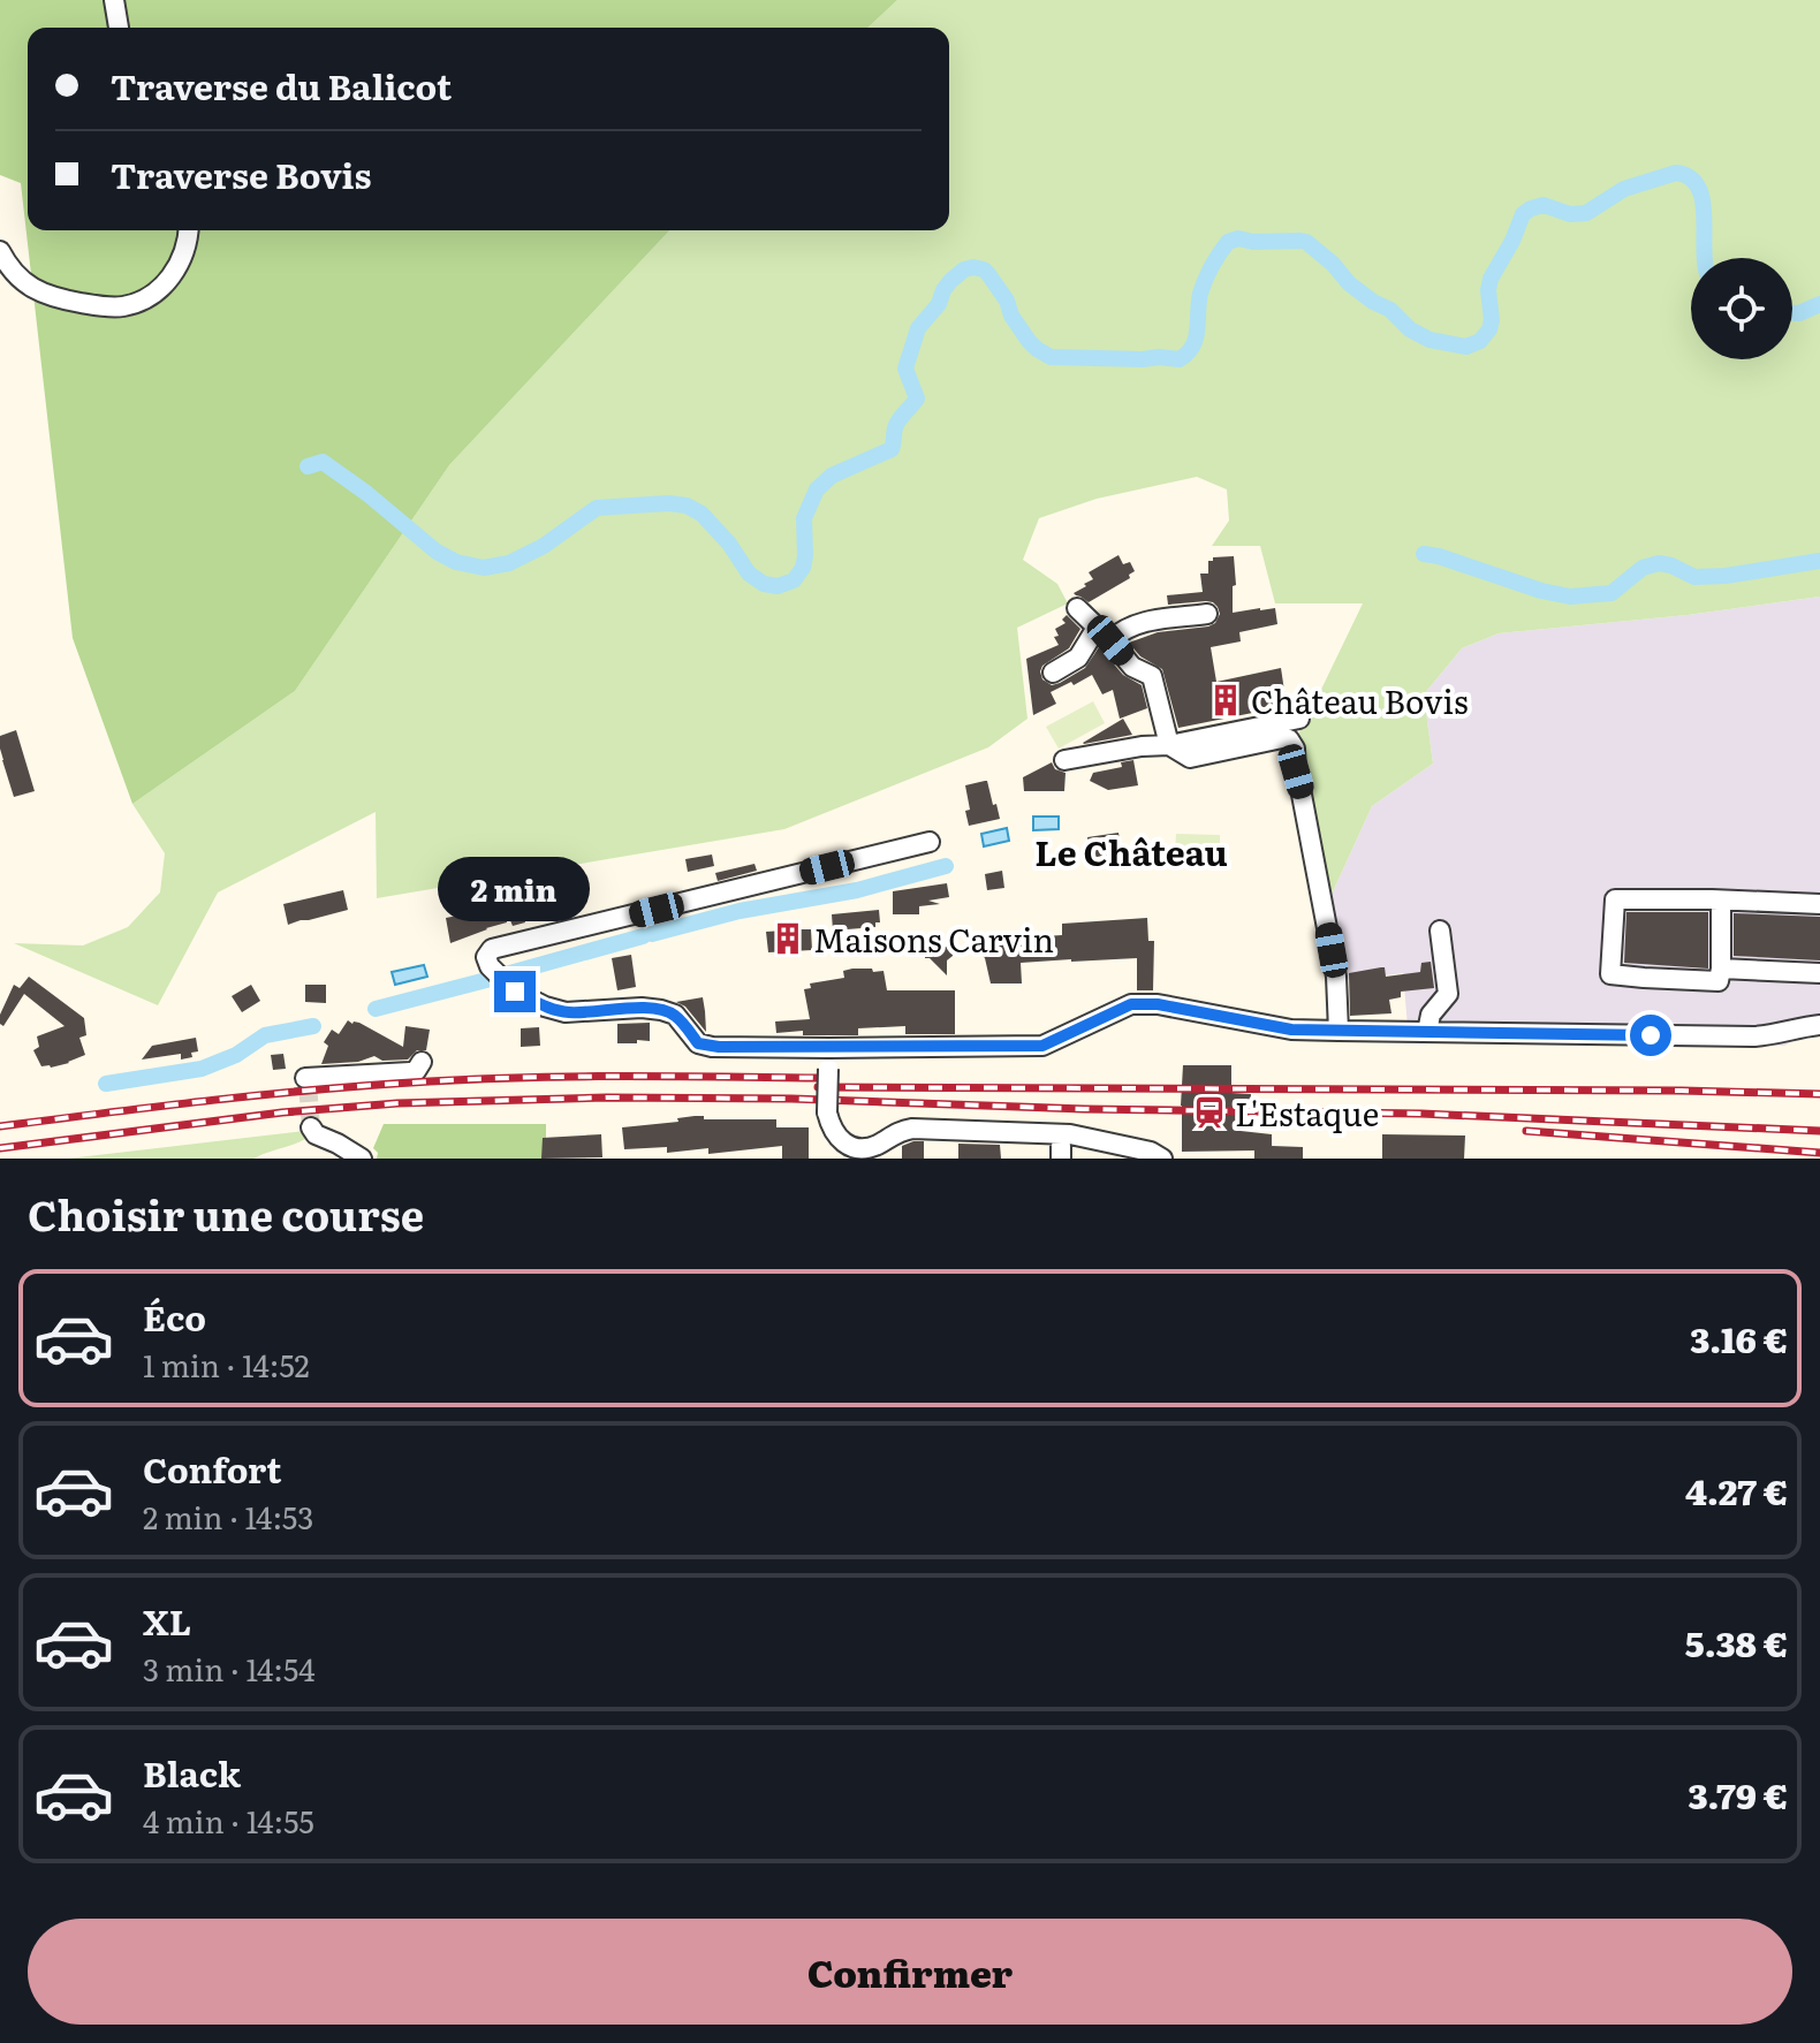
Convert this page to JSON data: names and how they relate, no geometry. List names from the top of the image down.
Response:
{
  "districts": ["Le Château"],
  "places": {
    "building": ["Château Bovis", "Maisons Carvin"],
    "station": ["L'Estaque"]
  },
  "page": {
    "banner": ["Traverse du Balicot", "Traverse Bovis"],
    "bubble": "2 min",
    "heading": "Choisir une course",
    "list": [
      {
        "name": "Éco",
        "note": "1 min · 14:52",
        "value": "3.16 €"
      },
      {
        "name": "Confort",
        "note": "2 min · 14:53",
        "value": "4.27 €"
      },
      {
        "name": "XL",
        "note": "3 min · 14:54",
        "value": "5.38 €"
      },
      {
        "name": "Black",
        "note": "4 min · 14:55",
        "value": "3.79 €"
      }
    ],
    "buttons": "Confirmer"
  }
}
